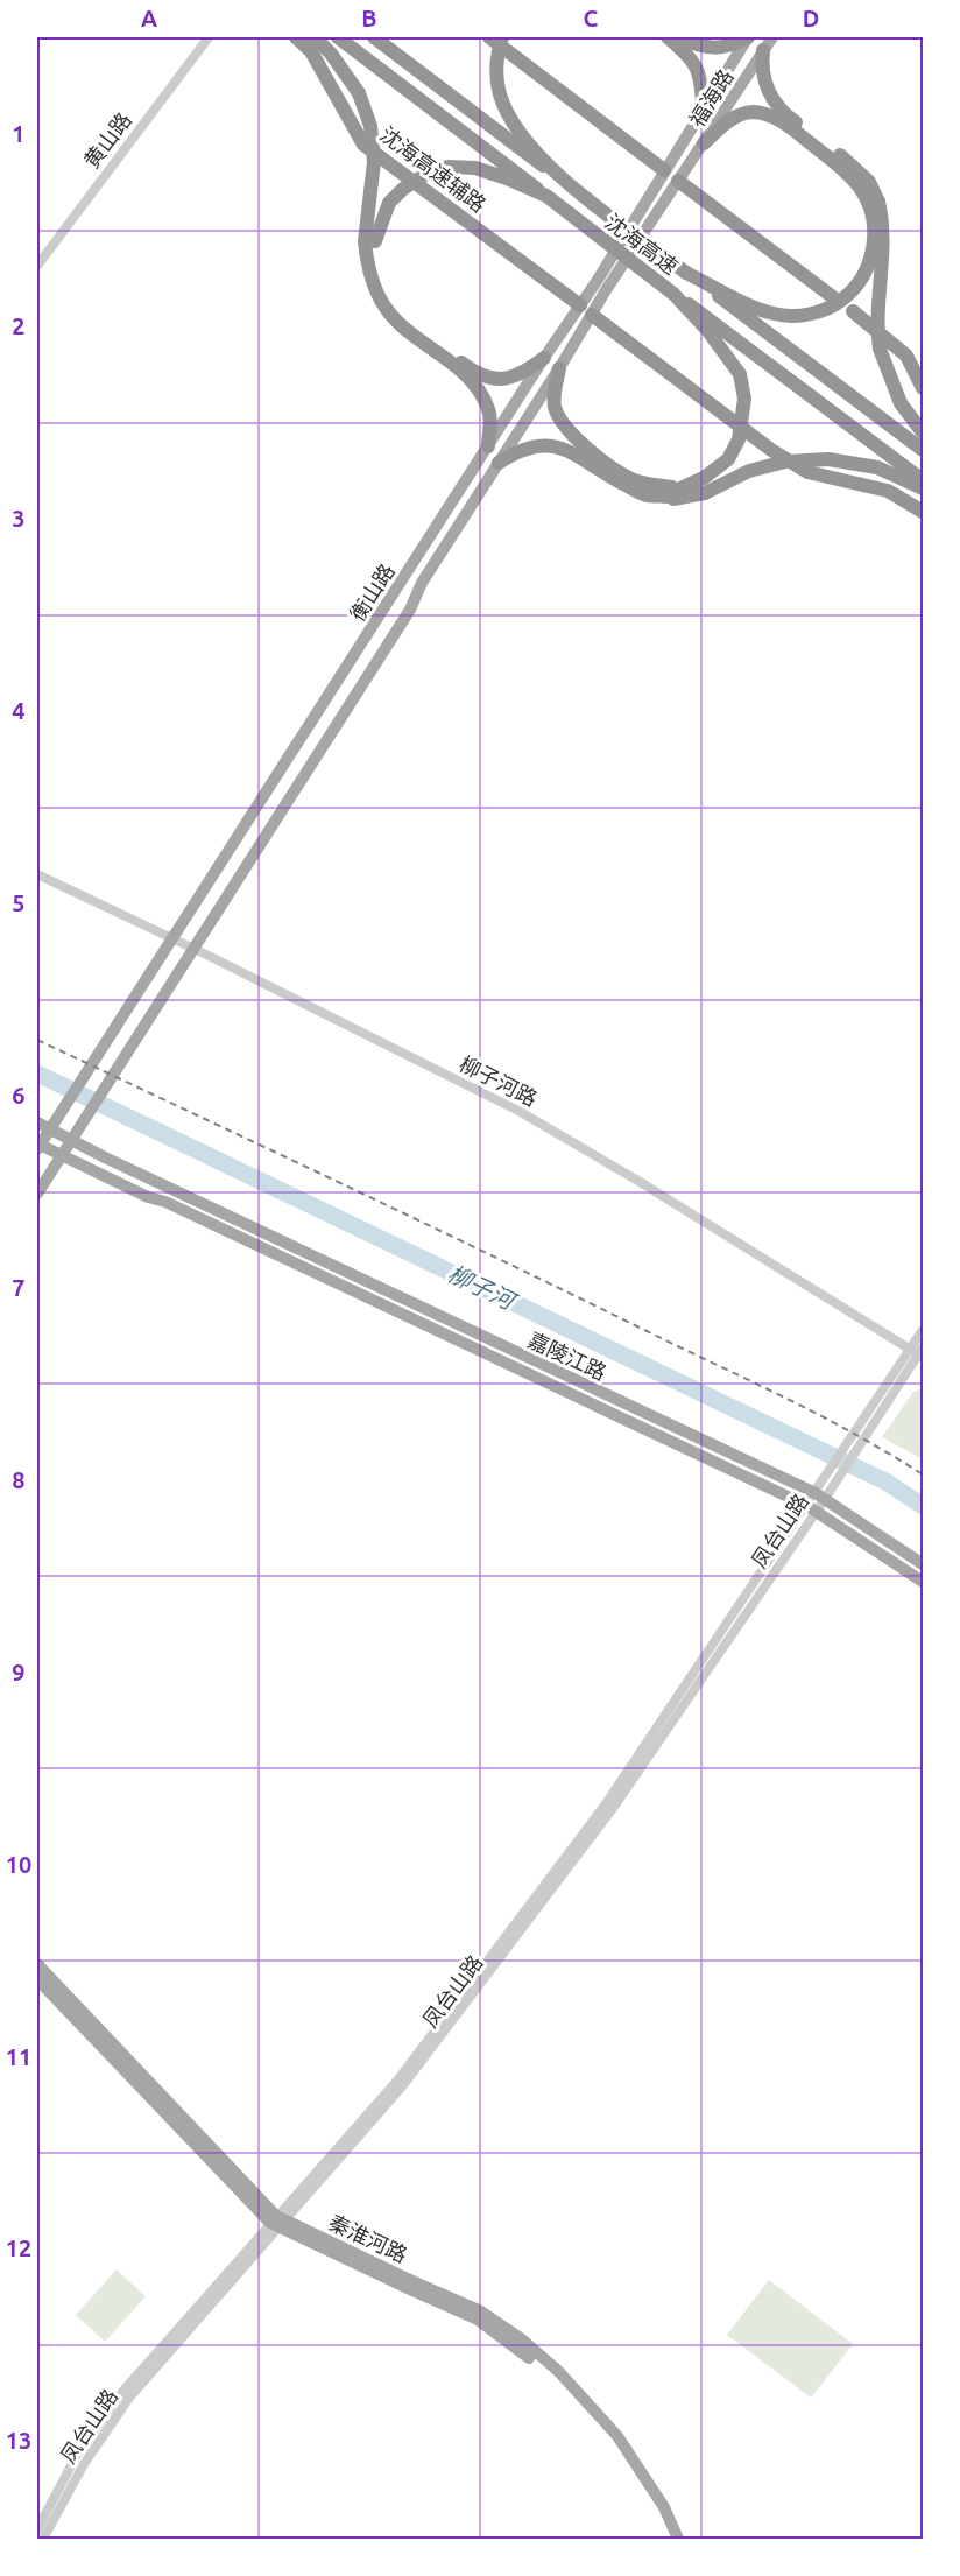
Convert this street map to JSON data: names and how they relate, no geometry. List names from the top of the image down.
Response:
{
  "streets": {
    "highway": ["沈海高速辅路", "沈海高速"],
    "main road": [
      "福海路",
      "衡山路",
      "嘉陵江路",
      "秦淮河路"
    ],
    "street": ["黄山路", "柳子河路", "凤台山路"]
  },
  "crossings": [
    ["福海路", "衡山路"],
    ["福海路", "柳子河路"],
    ["福海路", "嘉陵江路"],
    ["沈海高速辅路", "衡山路"],
    ["衡山路", "柳子河路"],
    ["衡山路", "嘉陵江路"],
    ["柳子河路", "凤台山路"],
    ["嘉陵江路", "凤台山路"],
    ["凤台山路", "秦淮河路"]
  ],
  "water": ["柳子河"],
  "grid": {
    "columns": [
      "A",
      "B",
      "C",
      "D"
    ],
    "rows": [
      "1",
      "2",
      "3",
      "4",
      "5",
      "6",
      "7",
      "8",
      "9",
      "10",
      "11",
      "12",
      "13"
    ]
  }
}
